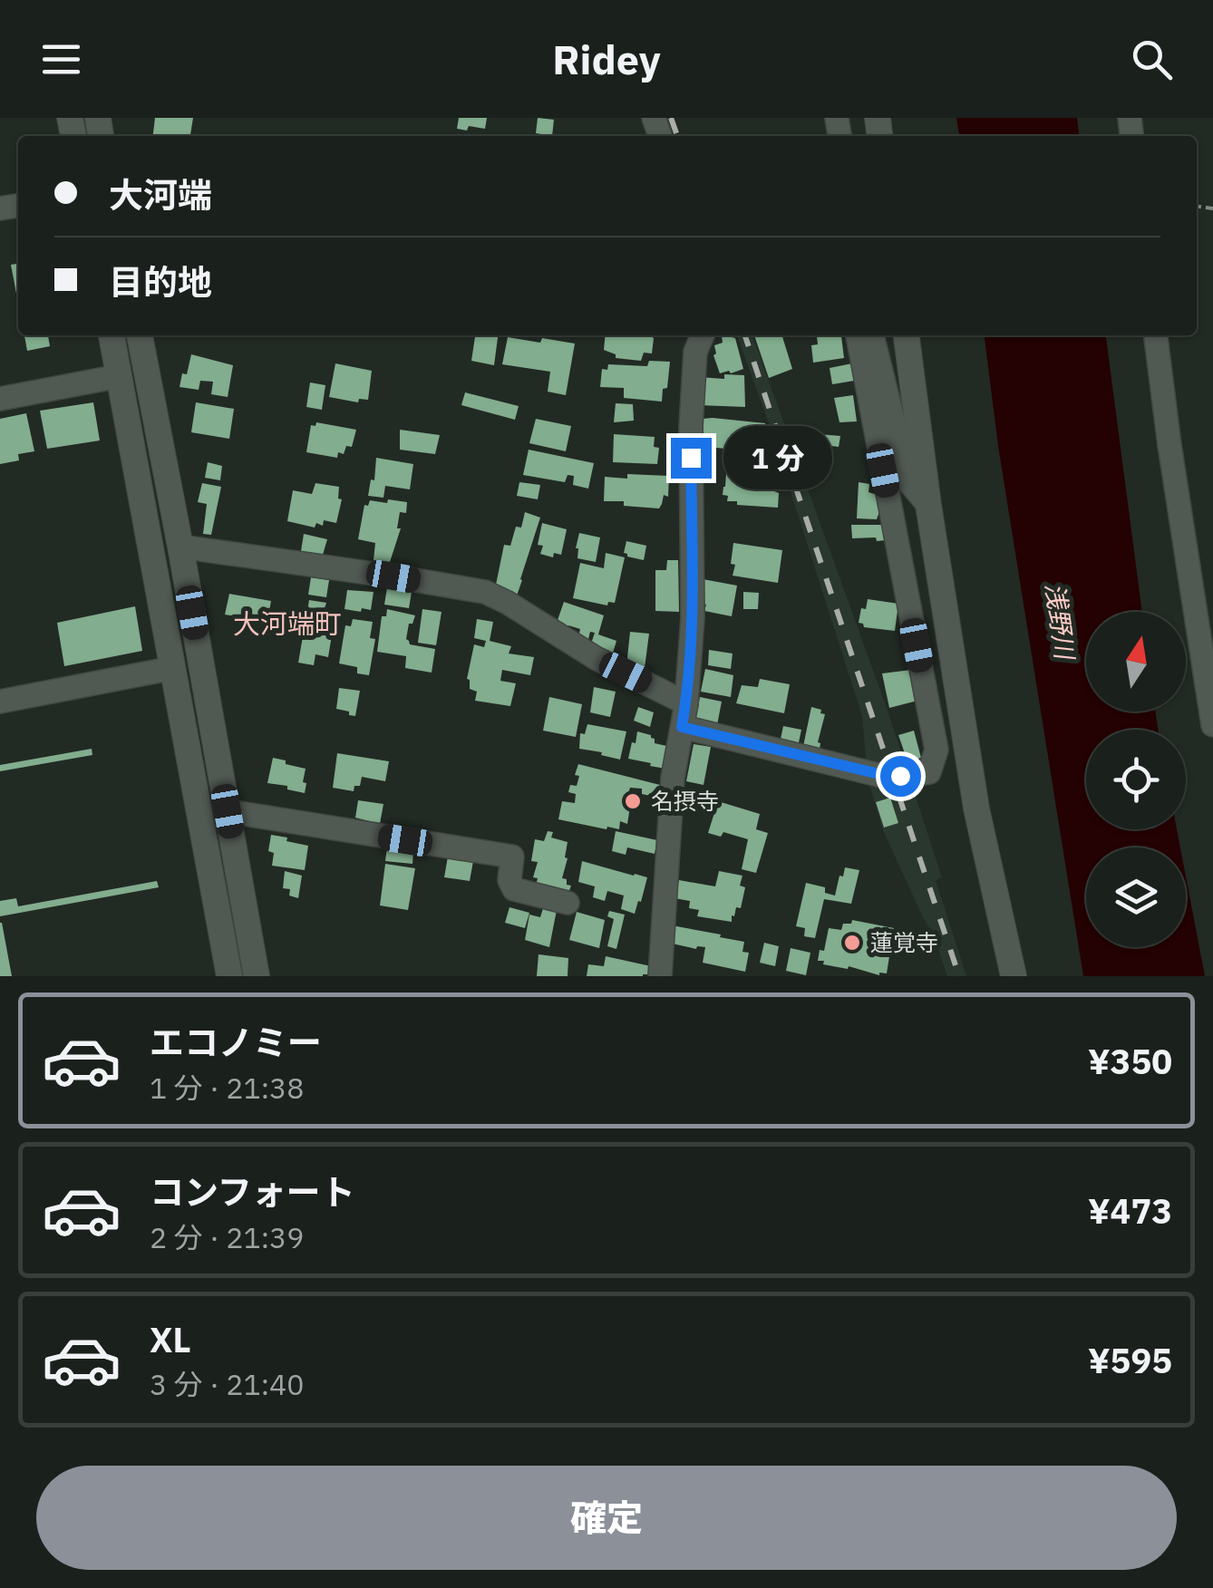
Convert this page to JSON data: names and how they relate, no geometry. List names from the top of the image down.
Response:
{
  "districts": ["大河端町"],
  "water": ["浅野川"],
  "places": ["名摂寺", "蓮覚寺"],
  "north": "top",
  "page": {
    "header": "Ridey",
    "banner": ["大河端", "目的地"],
    "bubble": "1 分",
    "list": [
      {
        "name": "エコノミー",
        "note": "1 分 · 21:38",
        "value": "¥350"
      },
      {
        "name": "コンフォート",
        "note": "2 分 · 21:39",
        "value": "¥473"
      },
      {
        "name": "XL",
        "note": "3 分 · 21:40",
        "value": "¥595"
      }
    ],
    "buttons": "確定"
  }
}
